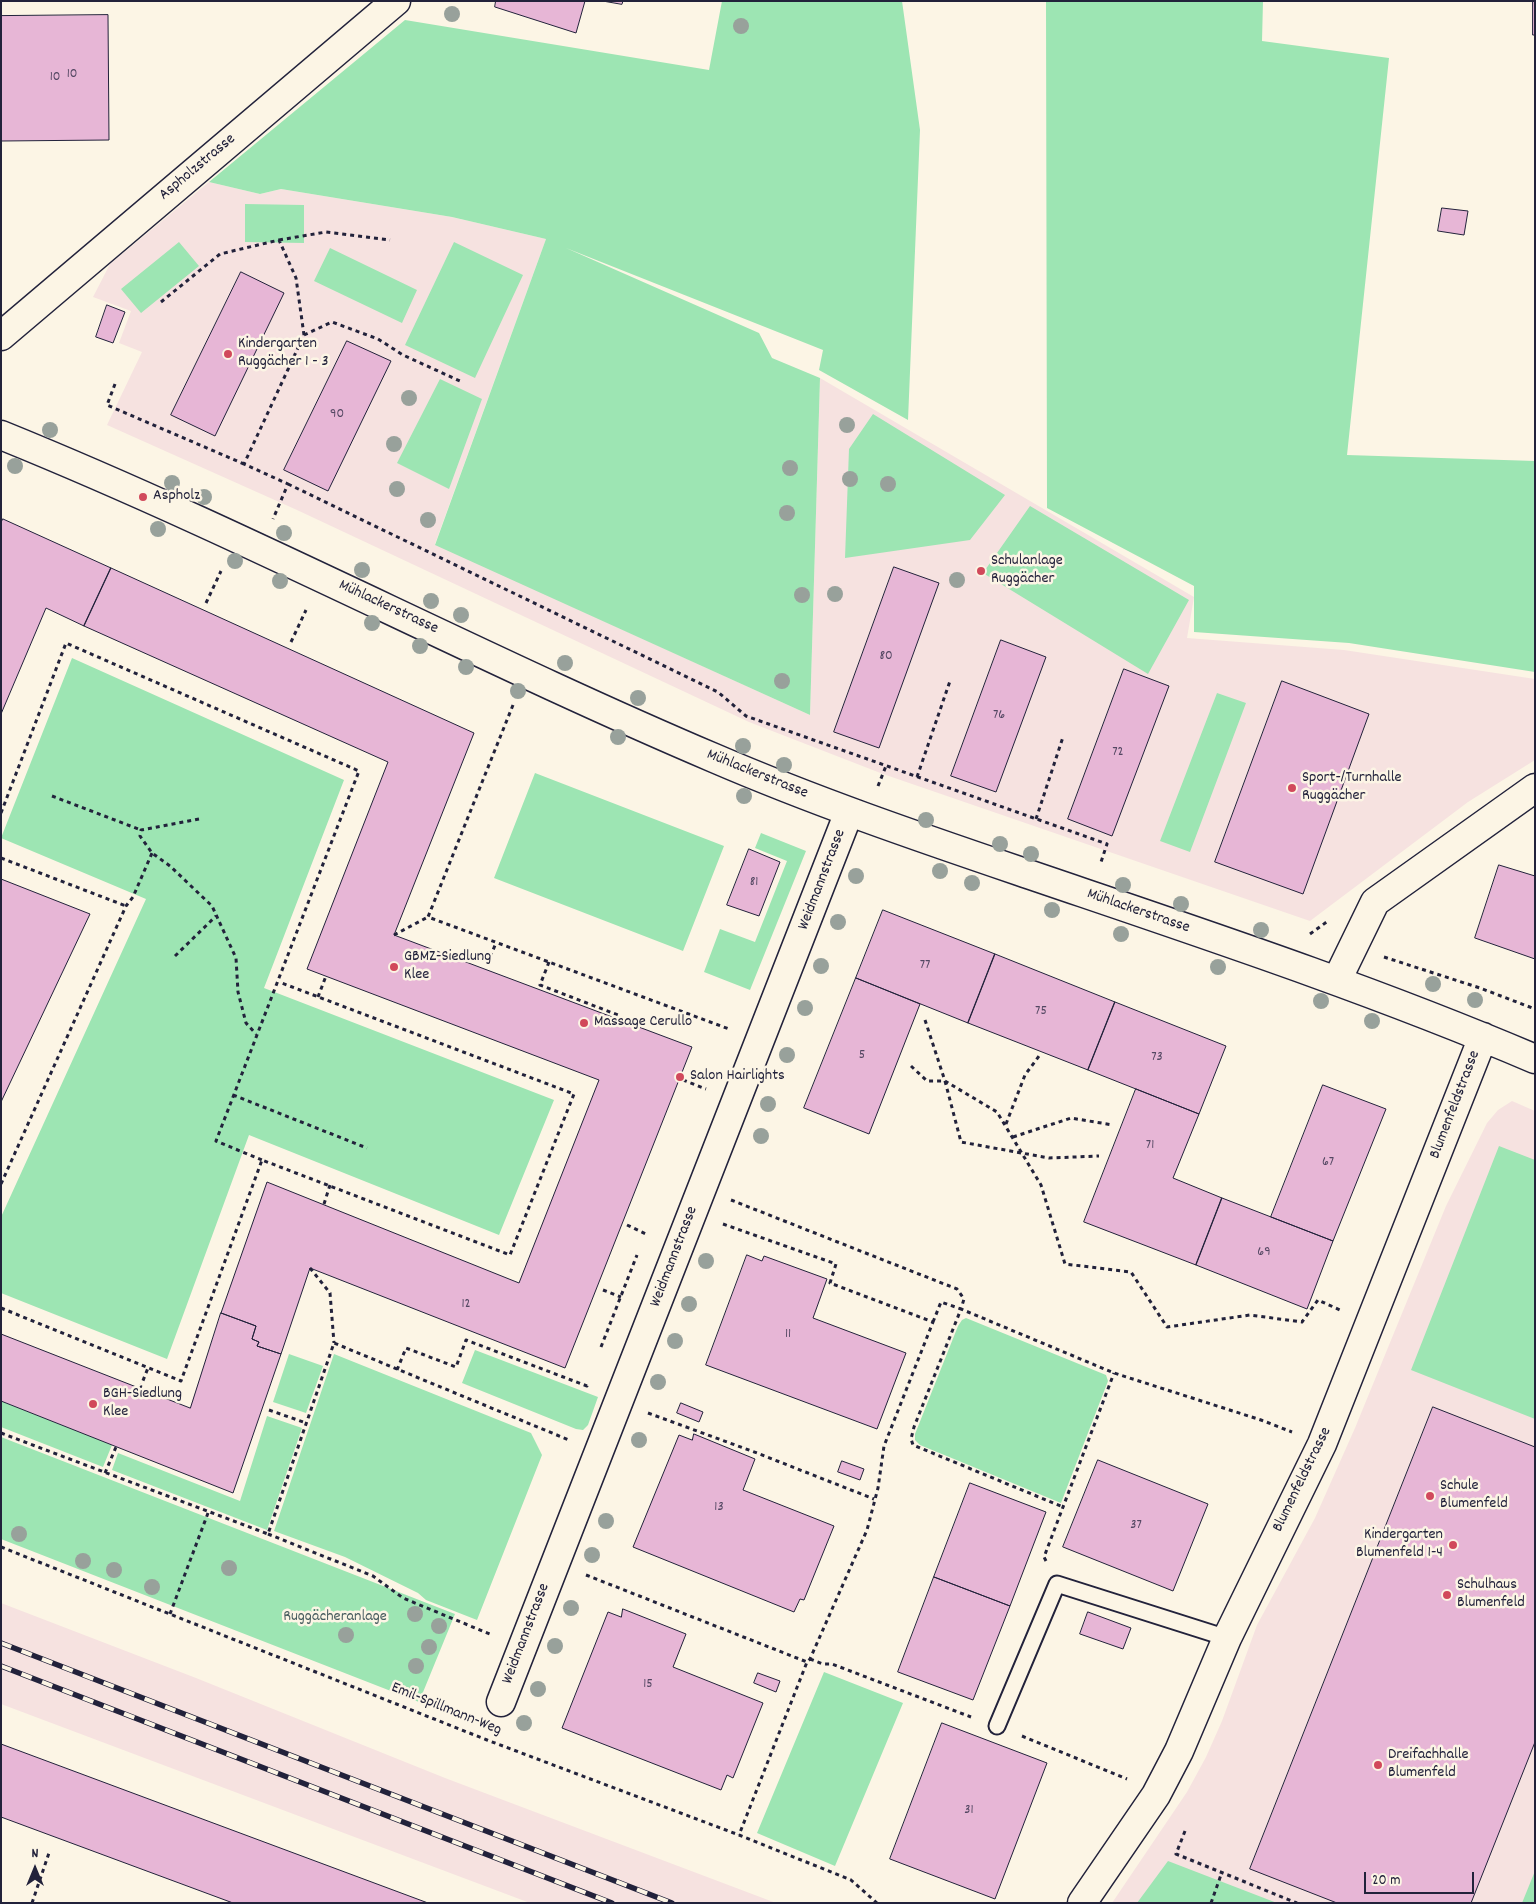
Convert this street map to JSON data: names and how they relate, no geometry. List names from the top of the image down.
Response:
{
  "streets": {
    "street": [
      "Aspholzstrasse",
      "Mühlackerstrasse",
      "Weidmannstrasse",
      "Blumenfeldstrasse"
    ],
    "path": ["Emil-Spillmann-Weg"]
  },
  "crossings": [
    ["Mühlackerstrasse", "Weidmannstrasse"],
    ["Mühlackerstrasse", "Blumenfeldstrasse"]
  ],
  "parks": ["Ruggächeranlage"],
  "places": [
    "Kindergarten Ruggächer 1 - 3",
    "Aspholz",
    "Schulanlage Ruggächer",
    "Sport-/Turnhalle Ruggächer",
    "GBMZ-Siedlung Klee",
    "Massage Cerullo",
    "Salon Hairlights",
    "BGH-Siedlung Klee",
    "Schule Blumenfeld",
    "Kindergarten Blumenfeld 1-4",
    "Schulhaus Blumenfeld",
    "Dreifachhalle Blumenfeld"
  ],
  "house_numbers": [
    "10",
    "10",
    "90",
    "80",
    "76",
    "72",
    "81",
    "77",
    "75",
    "5",
    "73",
    "71",
    "67",
    "69",
    "12",
    "11",
    "13",
    "37",
    "15",
    "31"
  ],
  "scale_bar": "20 m",
  "north": "top"
}
